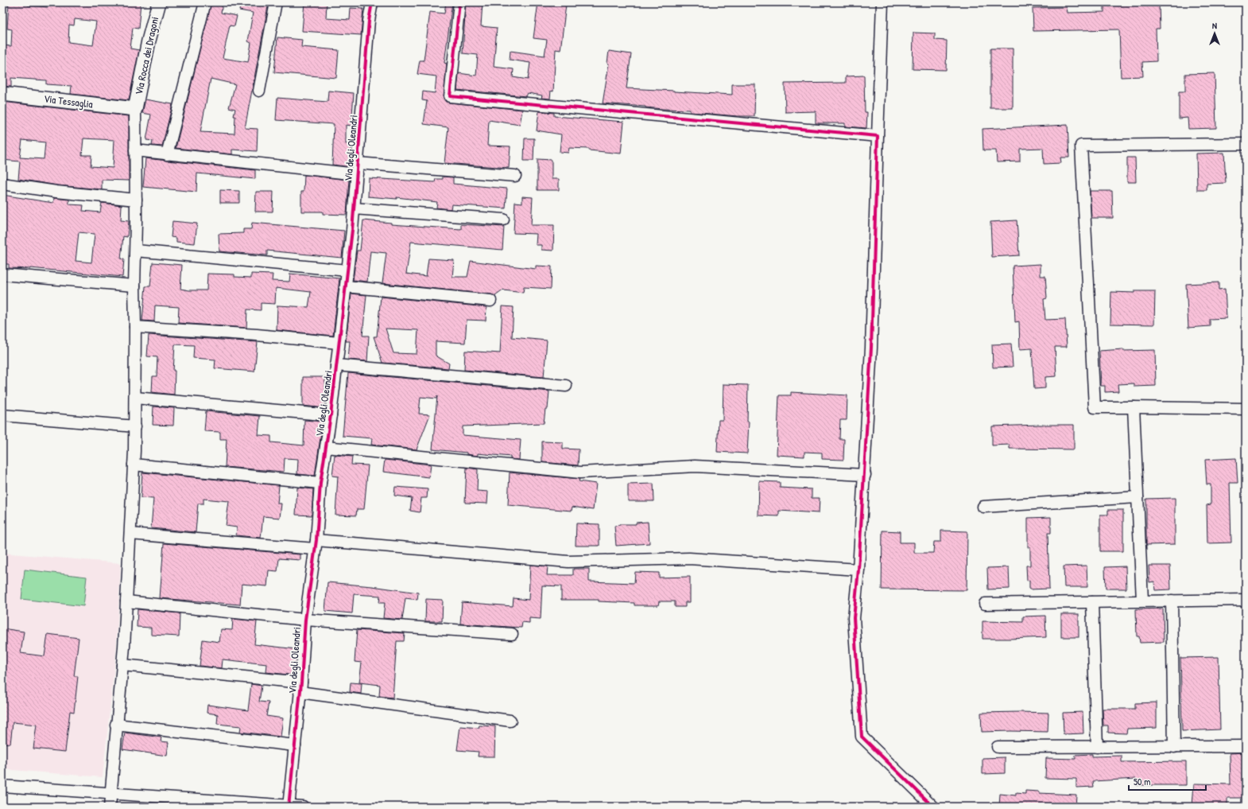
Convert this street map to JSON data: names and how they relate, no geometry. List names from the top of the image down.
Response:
{
  "streets": {
    "street": ["Via Rocca dei Dragoni", "Via Tessaglia", "Via degli Oleandri"]
  },
  "crossings": [
    ["Via Rocca dei Dragoni", "Via Tessaglia"]
  ],
  "scale_bar": "50 m",
  "north": "top"
}
